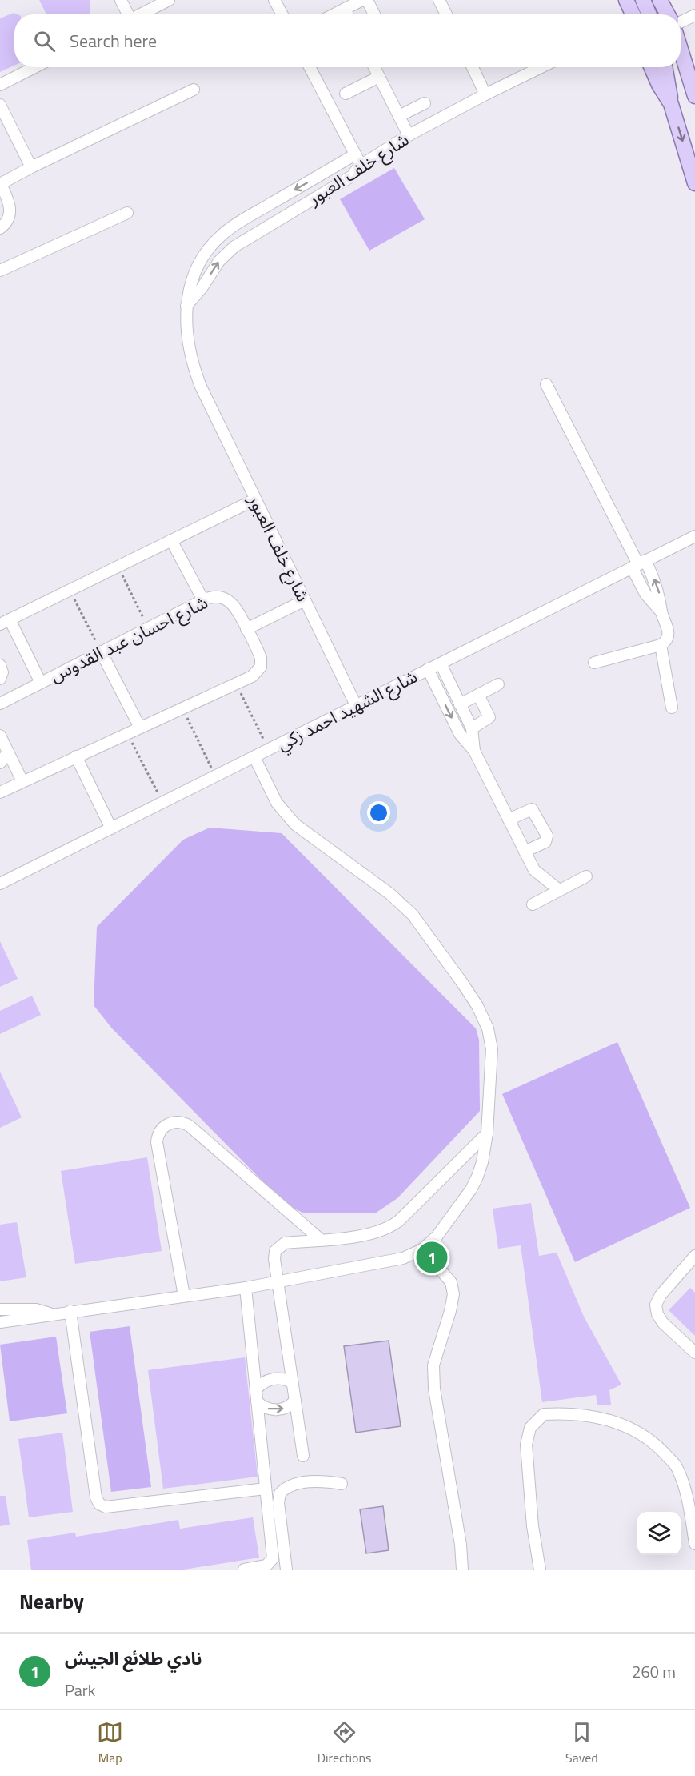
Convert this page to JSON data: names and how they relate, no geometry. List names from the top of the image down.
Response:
{
  "streets": {
    "street": ["شارع خلف العبور", "شارع احسان عبد القدوس", "شارع الشهيد احمد زكي"]
  },
  "crossings": [
    ["شارع خلف العبور", "شارع الشهيد احمد زكي"]
  ],
  "page": {
    "search": "Search here",
    "pins": "1",
    "heading": "Nearby",
    "list": [
      {
        "mark": "1",
        "name": "نادي طلائع الجيش",
        "note": "Park",
        "value": "260 m"
      }
    ],
    "nav": ["Map", "Directions", "Saved"]
  }
}
